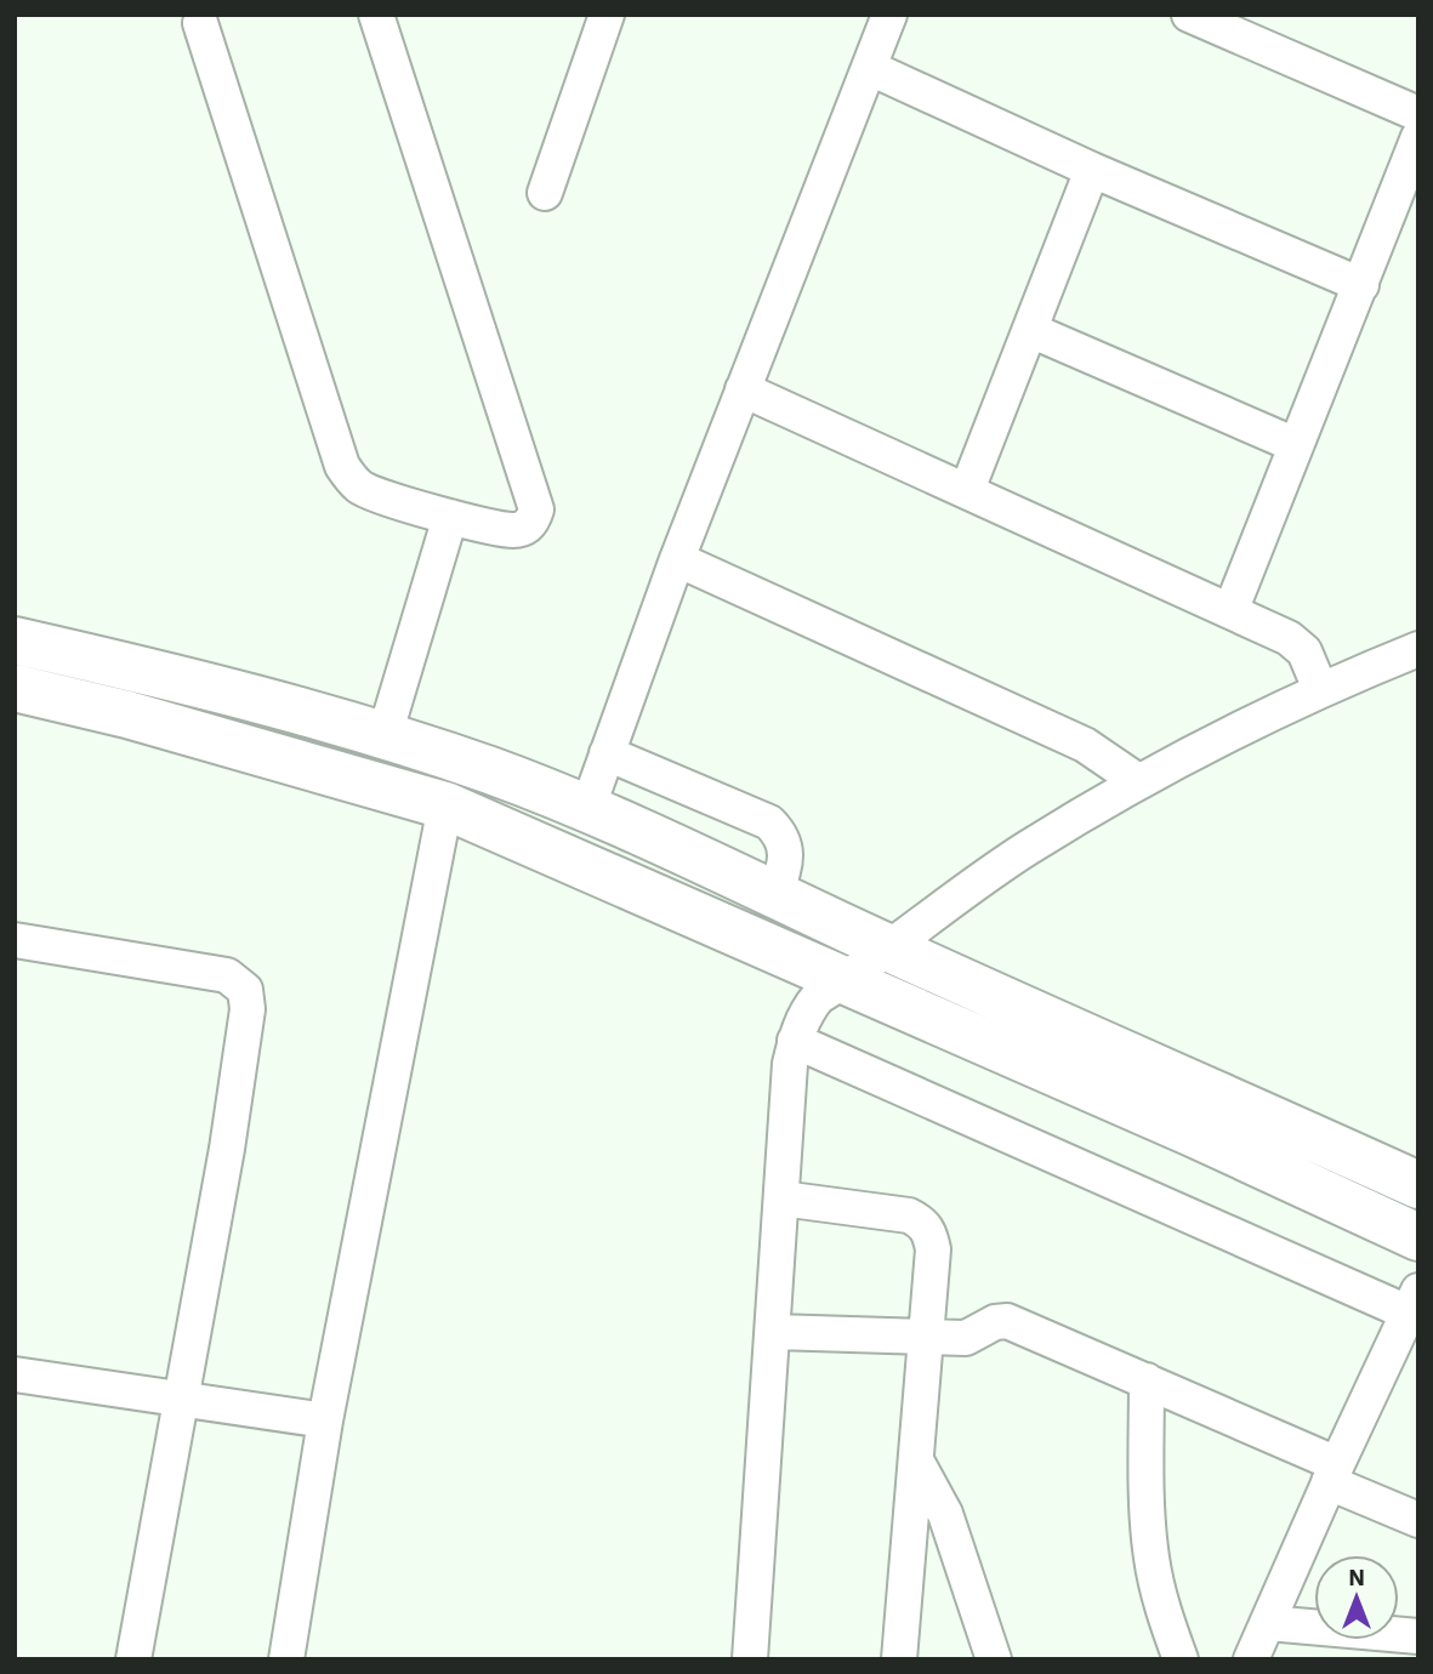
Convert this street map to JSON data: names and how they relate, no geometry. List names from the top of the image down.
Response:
{
  "north": "top"
}
